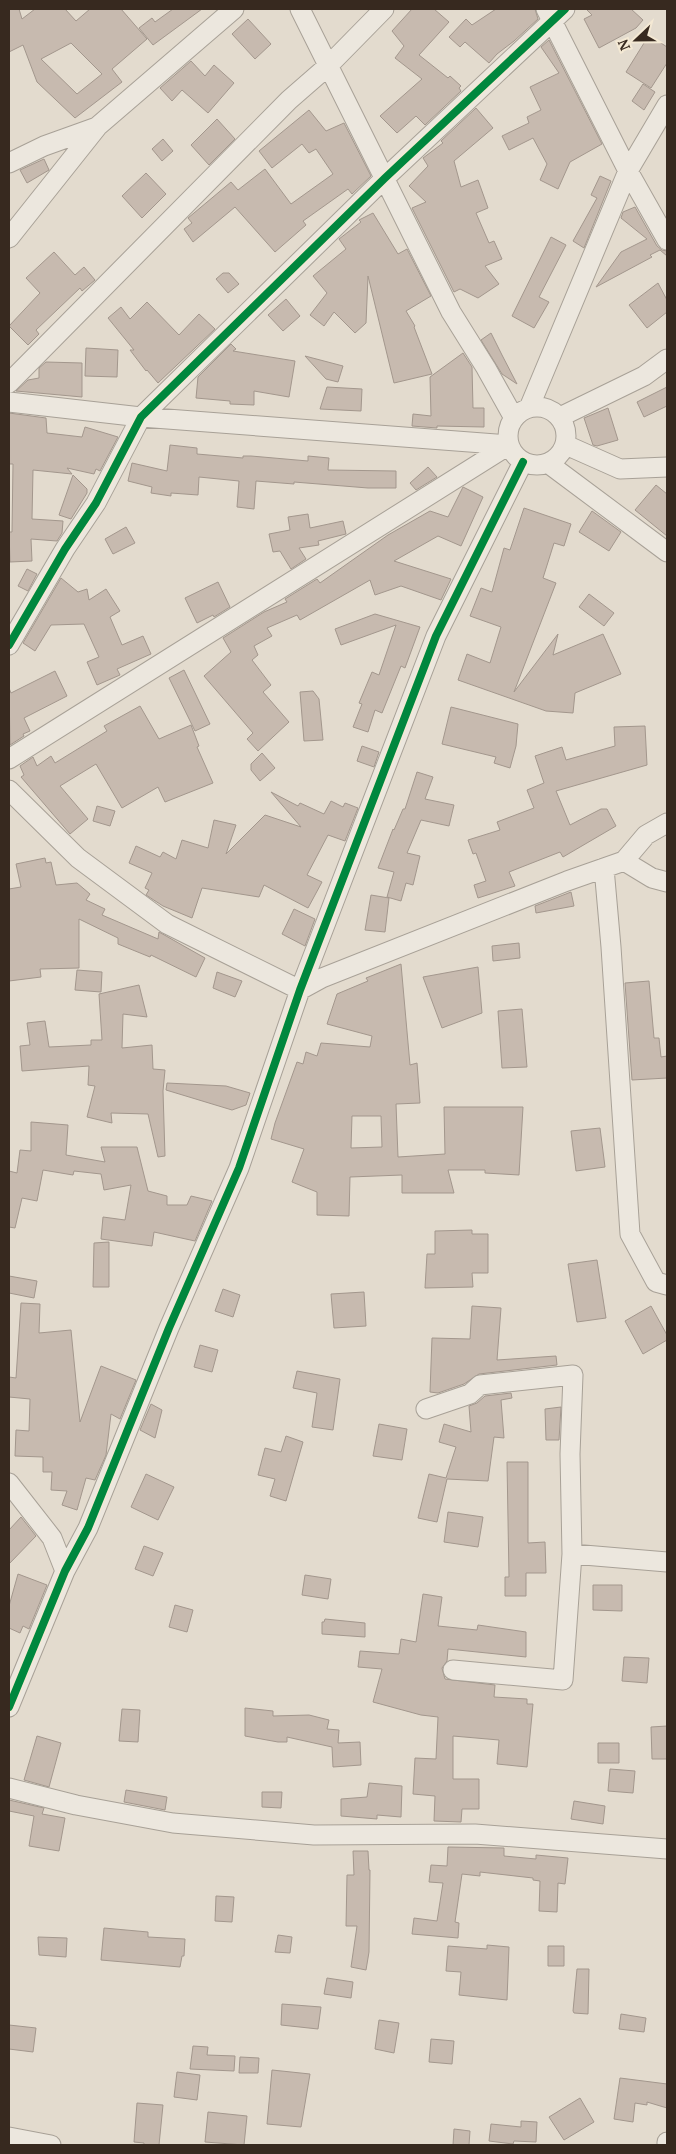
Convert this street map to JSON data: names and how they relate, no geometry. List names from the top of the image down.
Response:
{
  "north": "left"
}
